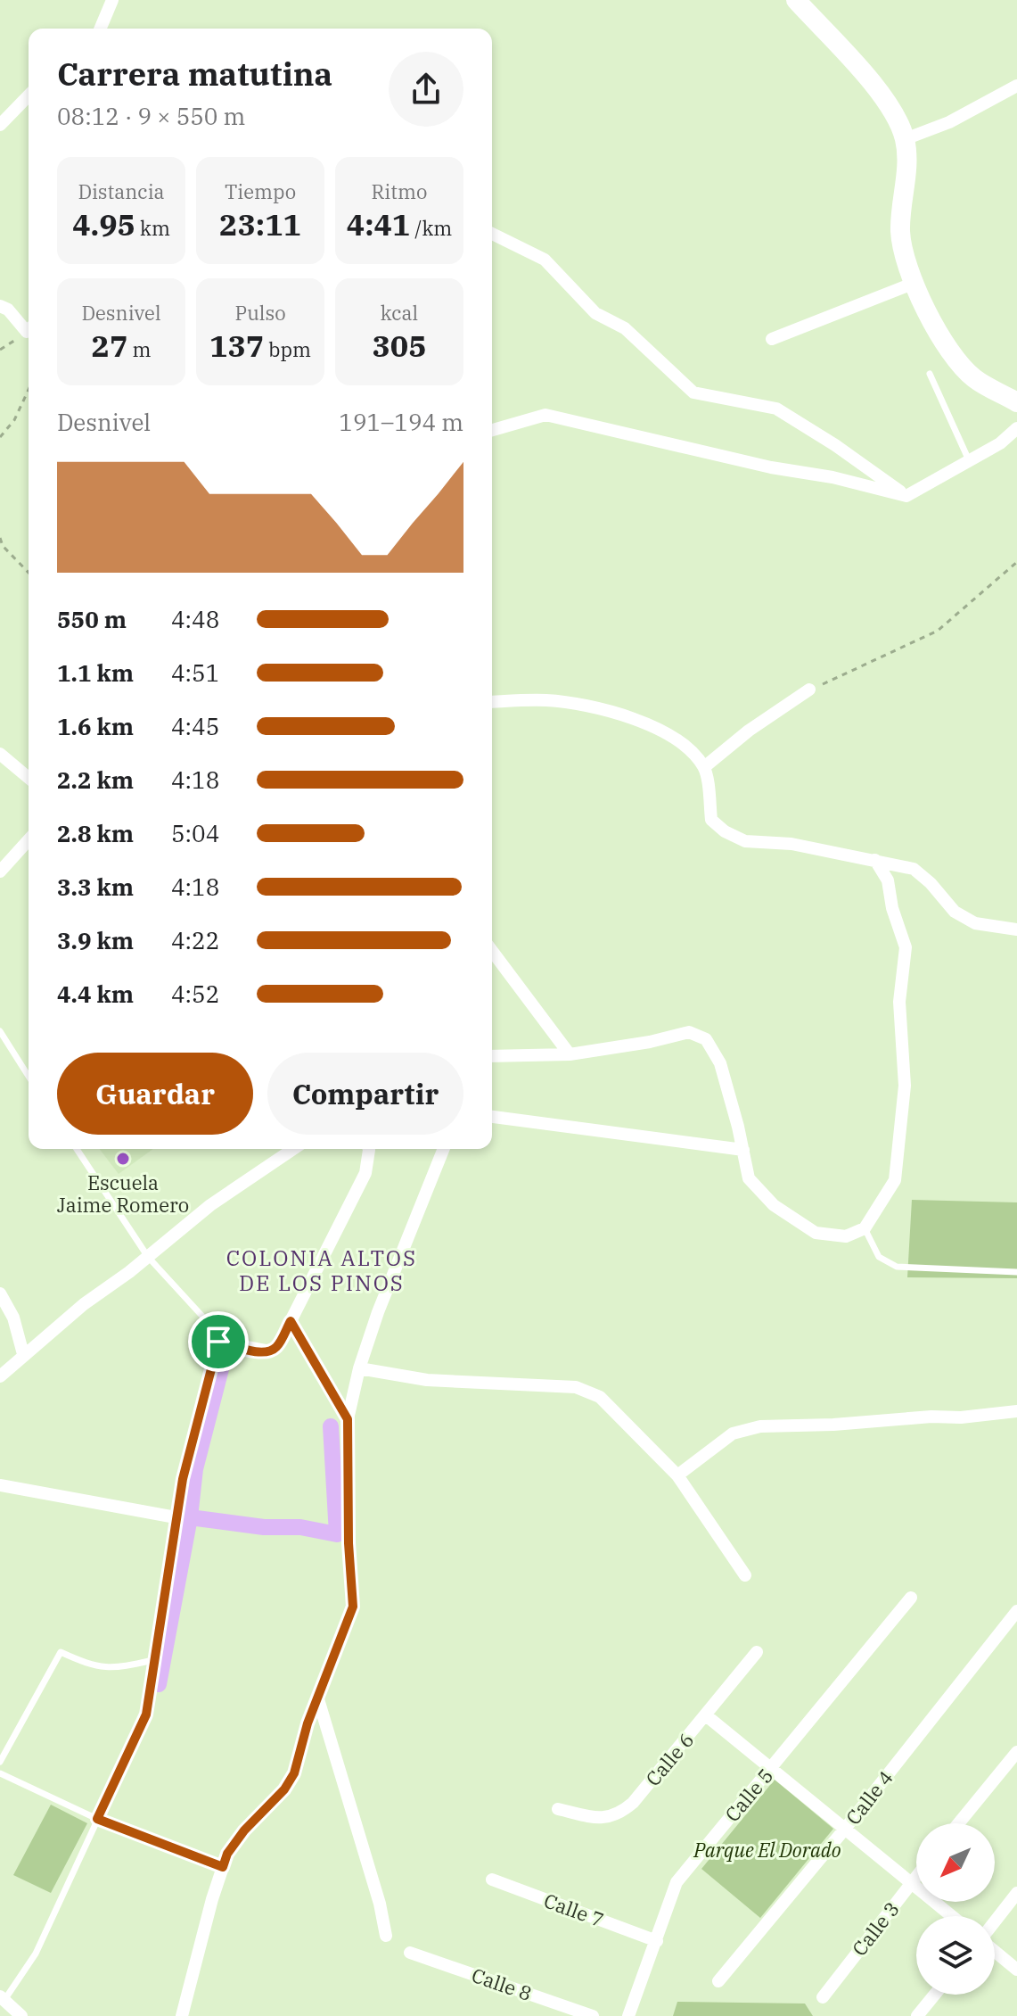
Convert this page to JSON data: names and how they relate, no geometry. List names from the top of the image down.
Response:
{
  "streets": {
    "street": [
      "Calle 6",
      "Calle 5",
      "Calle 4",
      "Calle 7",
      "Calle 3",
      "Calle 8"
    ]
  },
  "crossings": [
    ["Calle 5", "Calle 7"]
  ],
  "districts": ["COLONIA ALTOS DE LOS PINOS"],
  "parks": ["Parque El Dorado"],
  "places": ["Escuela Jaime Romero"],
  "north": "bottom left",
  "page": {
    "heading": ["Carrera matutina", "08:12 · 9 × 550 m"],
    "stats": [
      ["Distancia", "4.95 km"],
      ["Tiempo", "23:11"],
      ["Ritmo", "4:41 /km"],
      ["Desnivel", "27 m"],
      ["Pulso", "137 bpm"],
      ["kcal", "305"]
    ],
    "chart": ["Desnivel", "191–194 m"],
    "list": [
      {
        "name": "550 m",
        "note": "4:48"
      },
      {
        "name": "1.1 km",
        "note": "4:51"
      },
      {
        "name": "1.6 km",
        "note": "4:45"
      },
      {
        "name": "2.2 km",
        "note": "4:18"
      },
      {
        "name": "2.8 km",
        "note": "5:04"
      },
      {
        "name": "3.3 km",
        "note": "4:18"
      },
      {
        "name": "3.9 km",
        "note": "4:22"
      },
      {
        "name": "4.4 km",
        "note": "4:52"
      }
    ],
    "buttons": ["Guardar", "Compartir"]
  }
}
